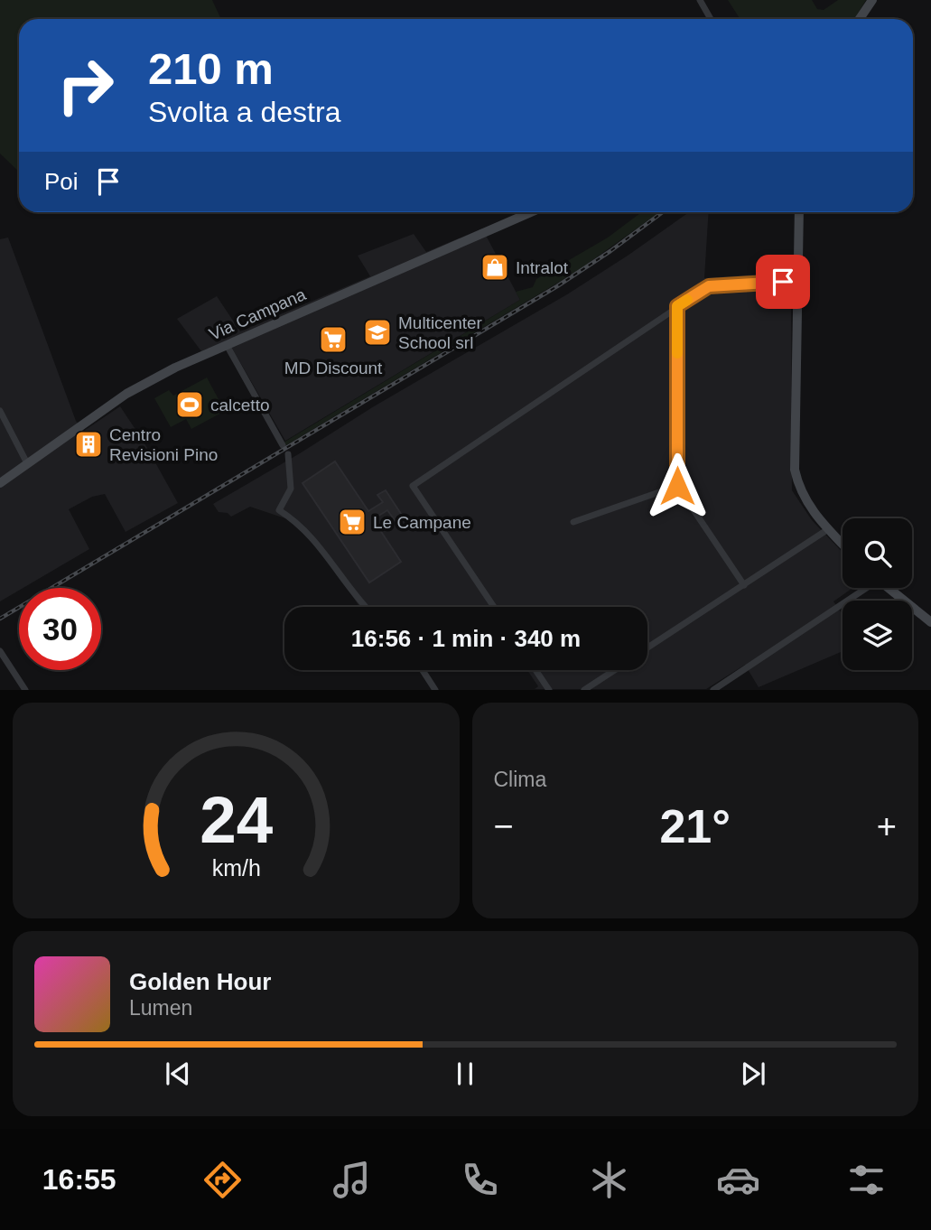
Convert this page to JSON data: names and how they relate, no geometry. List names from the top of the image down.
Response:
{
  "streets": {
    "street": ["Via Campana"]
  },
  "places": {
    "shop": ["Intralot"],
    "school or university": ["Multicenter School srl"],
    "supermarket": ["MD Discount", "Le Campane"],
    "sports": ["calcetto"],
    "building": ["Centro Revisioni Pino"]
  },
  "page": {
    "turn": ["210 m", "Svolta a destra"],
    "then": "Poi",
    "limit": "30",
    "trip": "16:56 · 1 min · 340 m",
    "tile": "Clima",
    "heat": ["−", "21°", "+"],
    "song": ["Golden Hour", "Lumen"],
    "tabs": "16:55",
    "gauge": ["24", "km/h"]
  }
}
